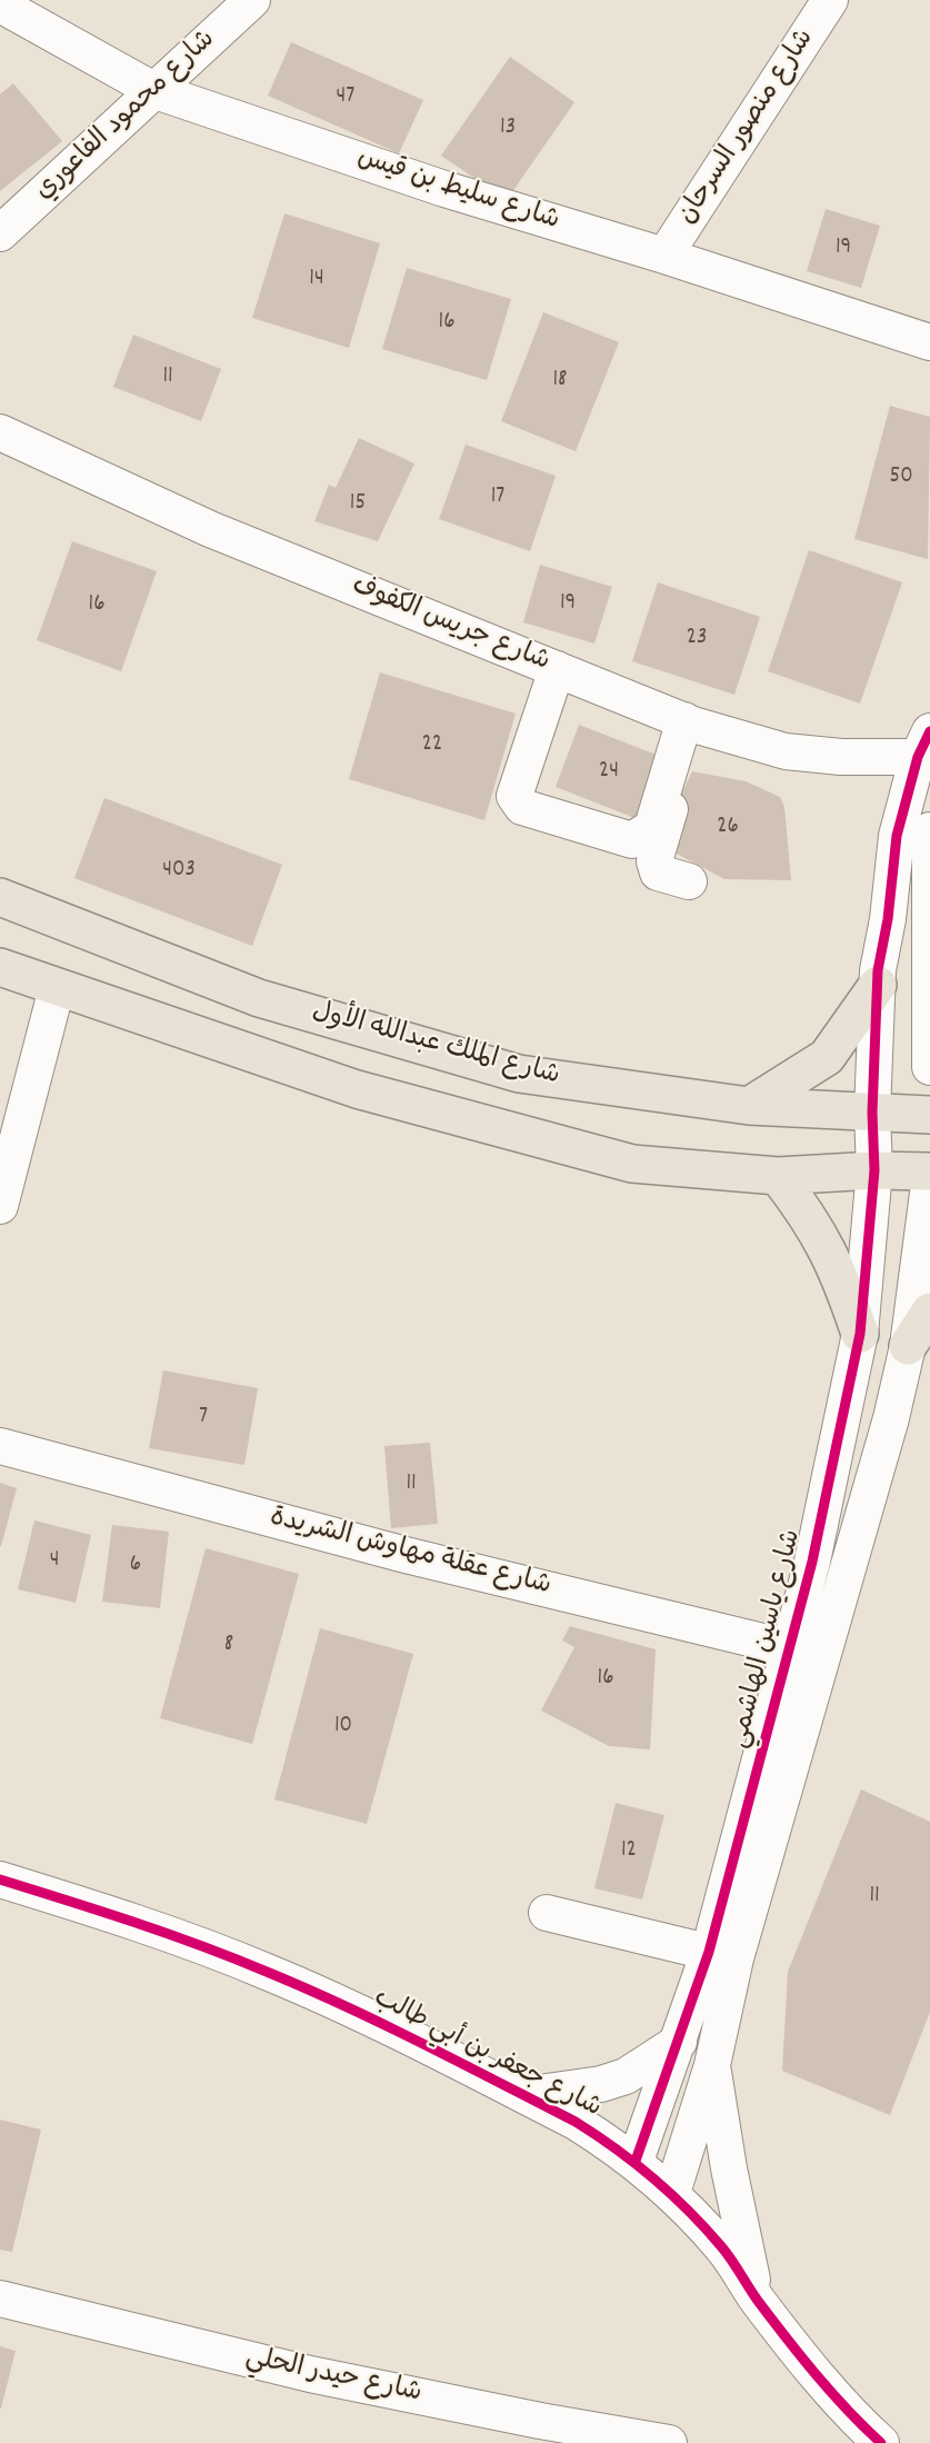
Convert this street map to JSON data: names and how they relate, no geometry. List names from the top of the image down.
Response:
{
  "streets": {
    "main road": ["شارع الملك عبدالله الأول"],
    "street": [
      "شارع محمود الفاعوري",
      "شارع منصور السرحان",
      "شارع سليط بن قيس",
      "شارع جريس الكفوف",
      "شارع عقلة مهاوش الشريدة",
      "شارع ياسين الهاشمي",
      "شارع جعفر بن أبي طالب",
      "شارع حيدر الحلي"
    ]
  },
  "crossings": [
    ["شارع محمود الفاعوري", "شارع سليط بن قيس"],
    ["شارع منصور السرحان", "شارع سليط بن قيس"],
    ["شارع جريس الكفوف", "شارع ياسين الهاشمي"],
    ["شارع الملك عبدالله الأول", "شارع ياسين الهاشمي"],
    ["شارع عقلة مهاوش الشريدة", "شارع ياسين الهاشمي"],
    ["شارع ياسين الهاشمي", "شارع جعفر بن أبي طالب"]
  ],
  "house_numbers": [
    "47",
    "13",
    "19",
    "14",
    "16",
    "11",
    "18",
    "50",
    "17",
    "15",
    "19",
    "16",
    "23",
    "22",
    "24",
    "26",
    "403",
    "7",
    "11",
    "4",
    "6",
    "8",
    "16",
    "10",
    "12",
    "11"
  ]
}
